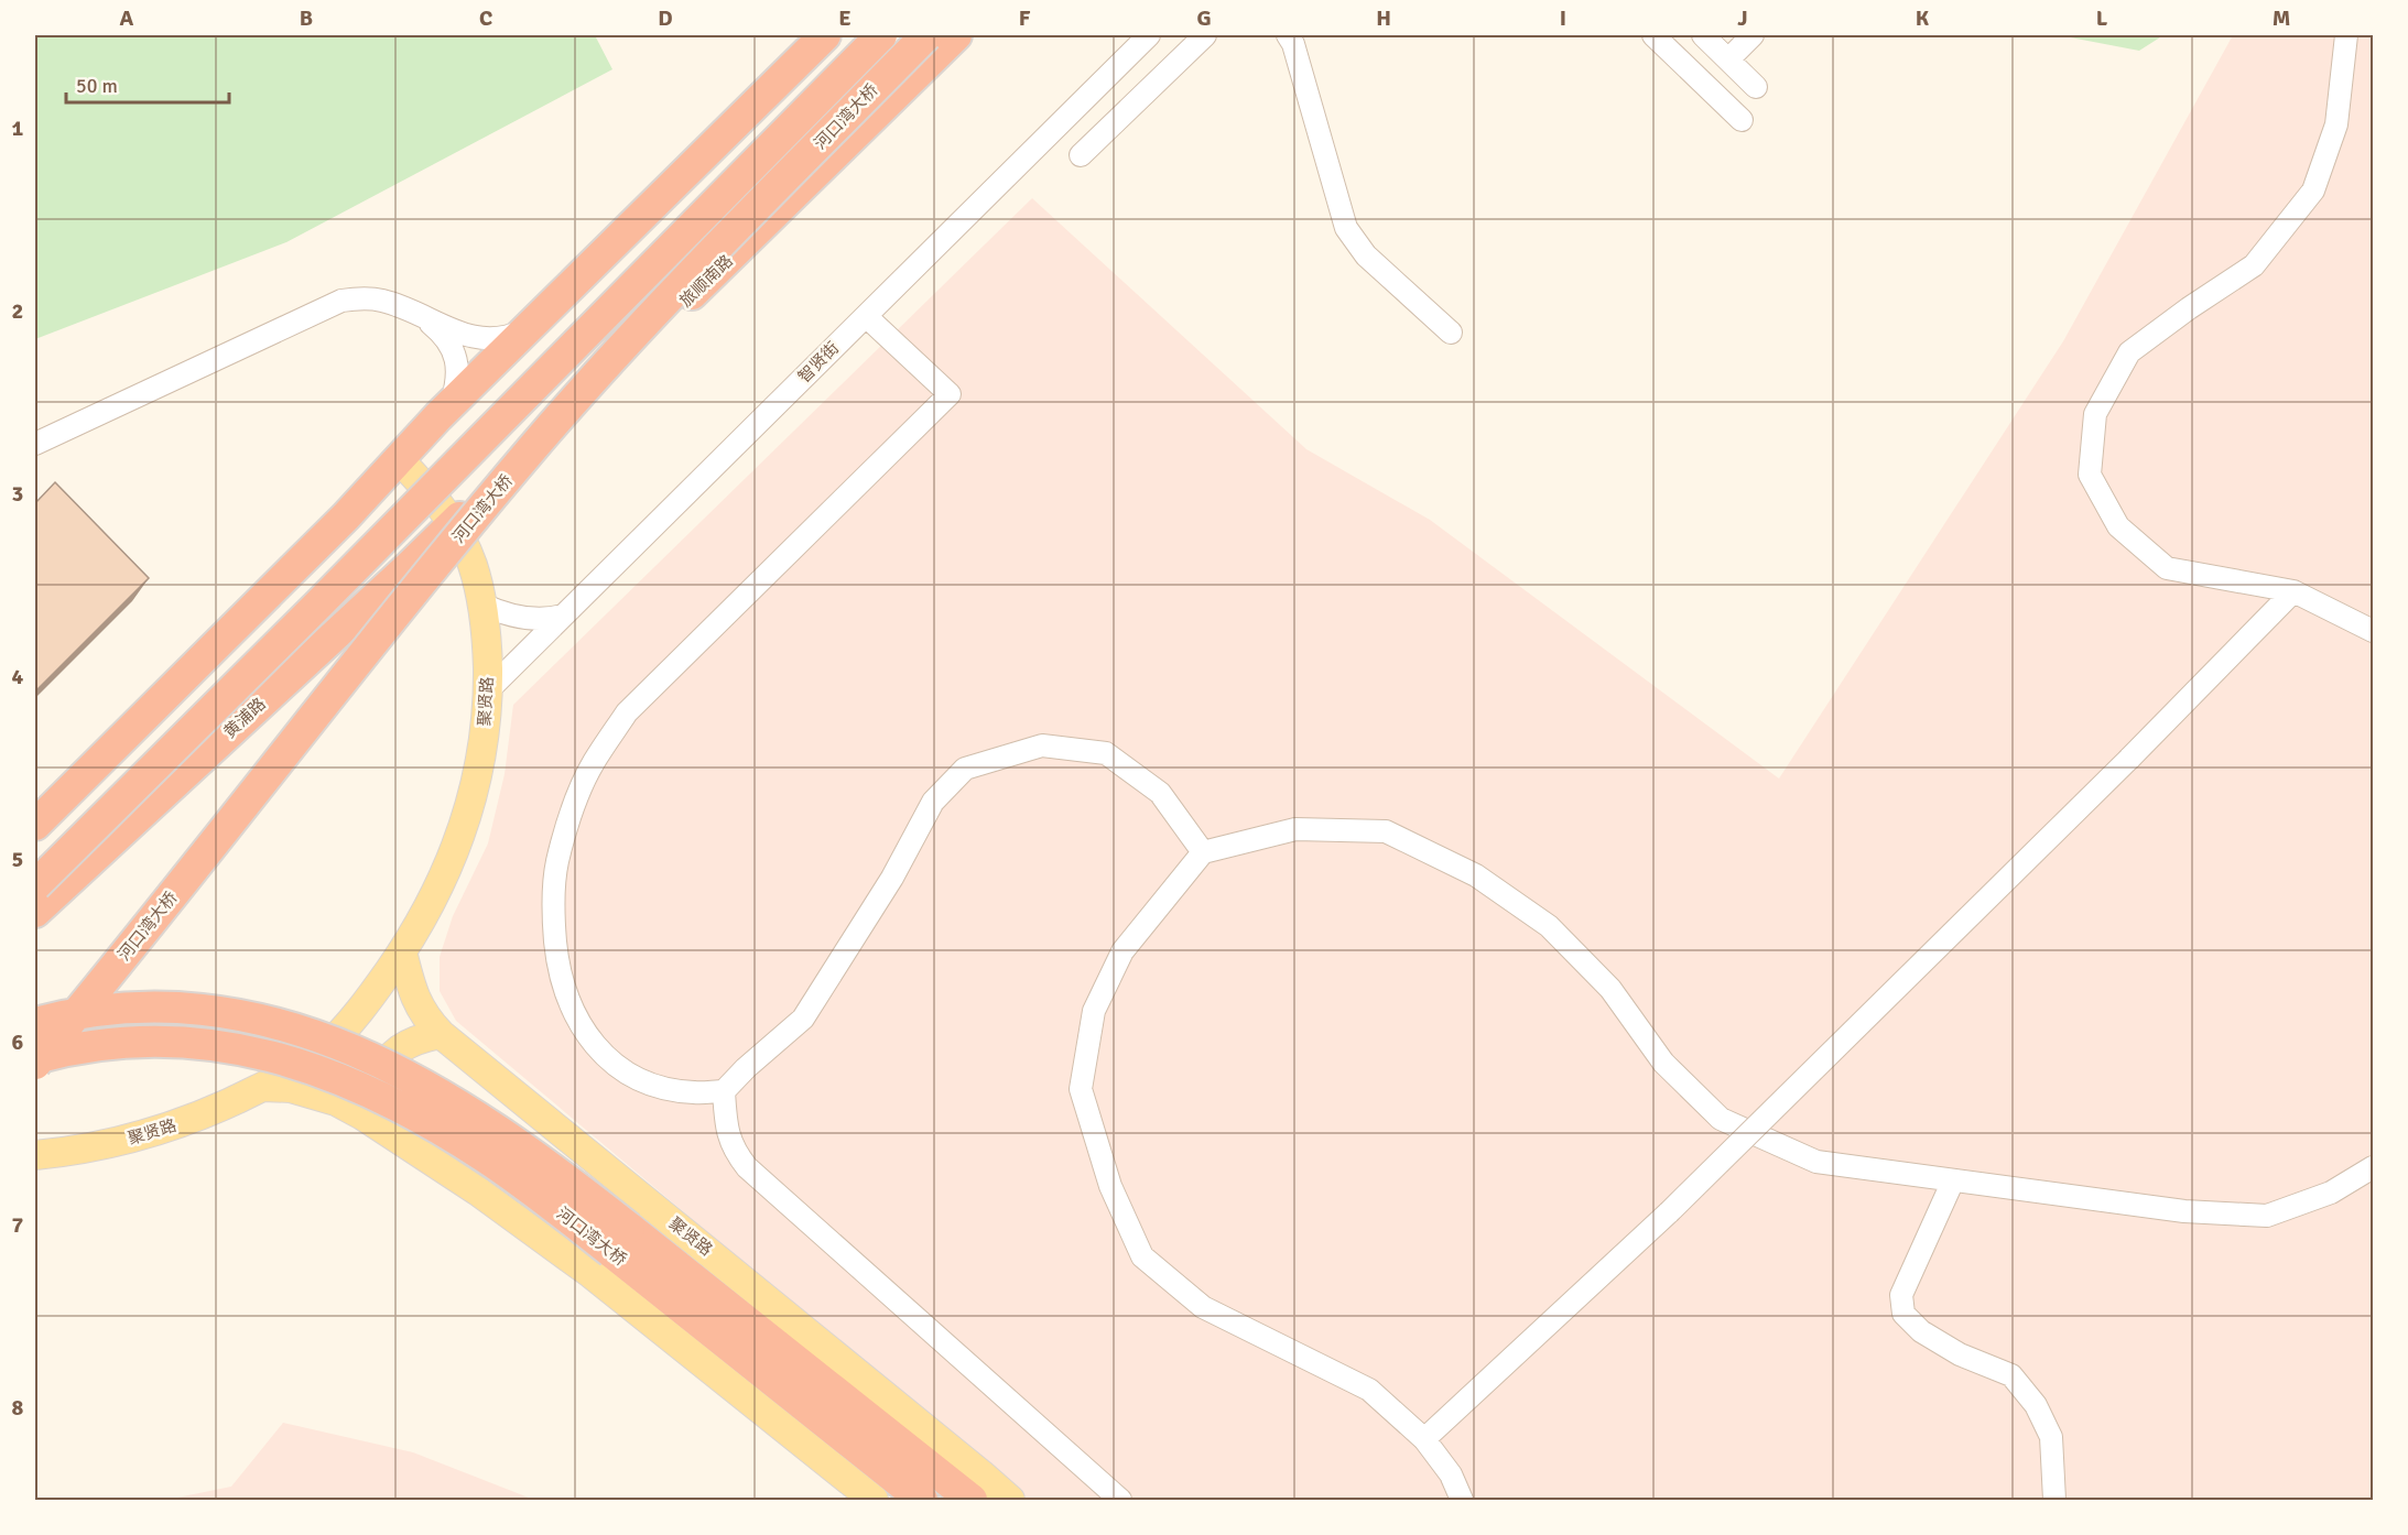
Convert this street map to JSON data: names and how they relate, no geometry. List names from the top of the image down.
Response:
{
  "streets": {
    "highway": ["河口湾大桥", "旅顺南路", "黄浦路"],
    "main road": ["聚贤路"],
    "street": ["智贤街"]
  },
  "crossings": [
    ["旅顺南路", "聚贤路"],
    ["旅顺南路", "黄浦路"],
    ["智贤街", "聚贤路"],
    ["聚贤路", "黄浦路"]
  ],
  "scale_bar": "50 m",
  "grid": {
    "columns": [
      "A",
      "B",
      "C",
      "D",
      "E",
      "F",
      "G",
      "H",
      "I",
      "J",
      "K",
      "L",
      "M"
    ],
    "rows": [
      "1",
      "2",
      "3",
      "4",
      "5",
      "6",
      "7",
      "8"
    ]
  }
}
